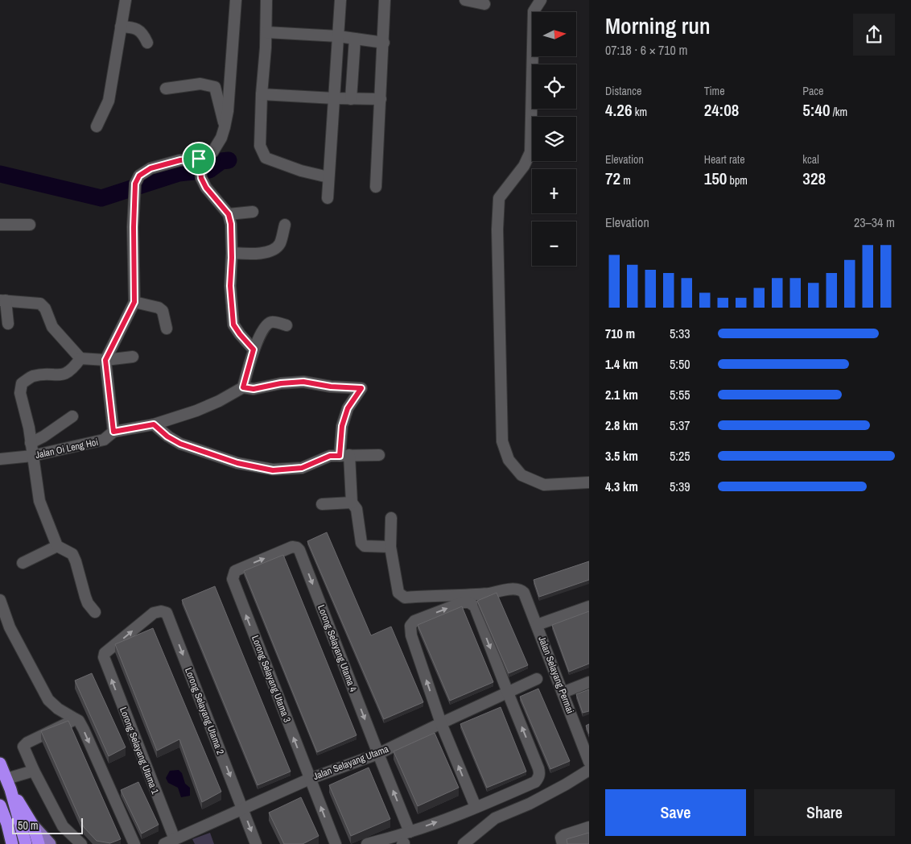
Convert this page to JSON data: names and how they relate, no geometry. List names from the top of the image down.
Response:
{
  "streets": {
    "street": [
      "Jalan Oi Leng Hoi",
      "Lorong Selayang Utama 4",
      "Jalan Selayang Permai",
      "Lorong Selayang Utama 3",
      "Lorong Selayang Utama 2",
      "Lorong Selayang Utama 1",
      "Jalan Selayang Utama"
    ]
  },
  "crossings": [
    ["Lorong Selayang Utama 4", "Lorong Selayang Utama 3"],
    ["Lorong Selayang Utama 4", "Jalan Selayang Utama"],
    ["Lorong Selayang Utama 3", "Jalan Selayang Utama"],
    ["Lorong Selayang Utama 2", "Lorong Selayang Utama 1"],
    ["Lorong Selayang Utama 2", "Jalan Selayang Utama"],
    ["Lorong Selayang Utama 1", "Jalan Selayang Utama"]
  ],
  "one_way": ["Lorong Selayang Utama 3", "Lorong Selayang Utama 2"],
  "scale_bar": "50 m",
  "north": "right",
  "page": {
    "heading": ["Morning run", "07:18 · 6 × 710 m"],
    "map_buttons": ["+", "−"],
    "stats": [
      ["Distance", "4.26 km"],
      ["Time", "24:08"],
      ["Pace", "5:40 /km"],
      ["Elevation", "72 m"],
      ["Heart rate", "150 bpm"],
      ["kcal", "328"]
    ],
    "chart": ["Elevation", "23–34 m"],
    "list": [
      {
        "name": "710 m",
        "note": "5:33"
      },
      {
        "name": "1.4 km",
        "note": "5:50"
      },
      {
        "name": "2.1 km",
        "note": "5:55"
      },
      {
        "name": "2.8 km",
        "note": "5:37"
      },
      {
        "name": "3.5 km",
        "note": "5:25"
      },
      {
        "name": "4.3 km",
        "note": "5:39"
      }
    ],
    "buttons": ["Save", "Share"],
    "scale": "50 m"
  }
}
